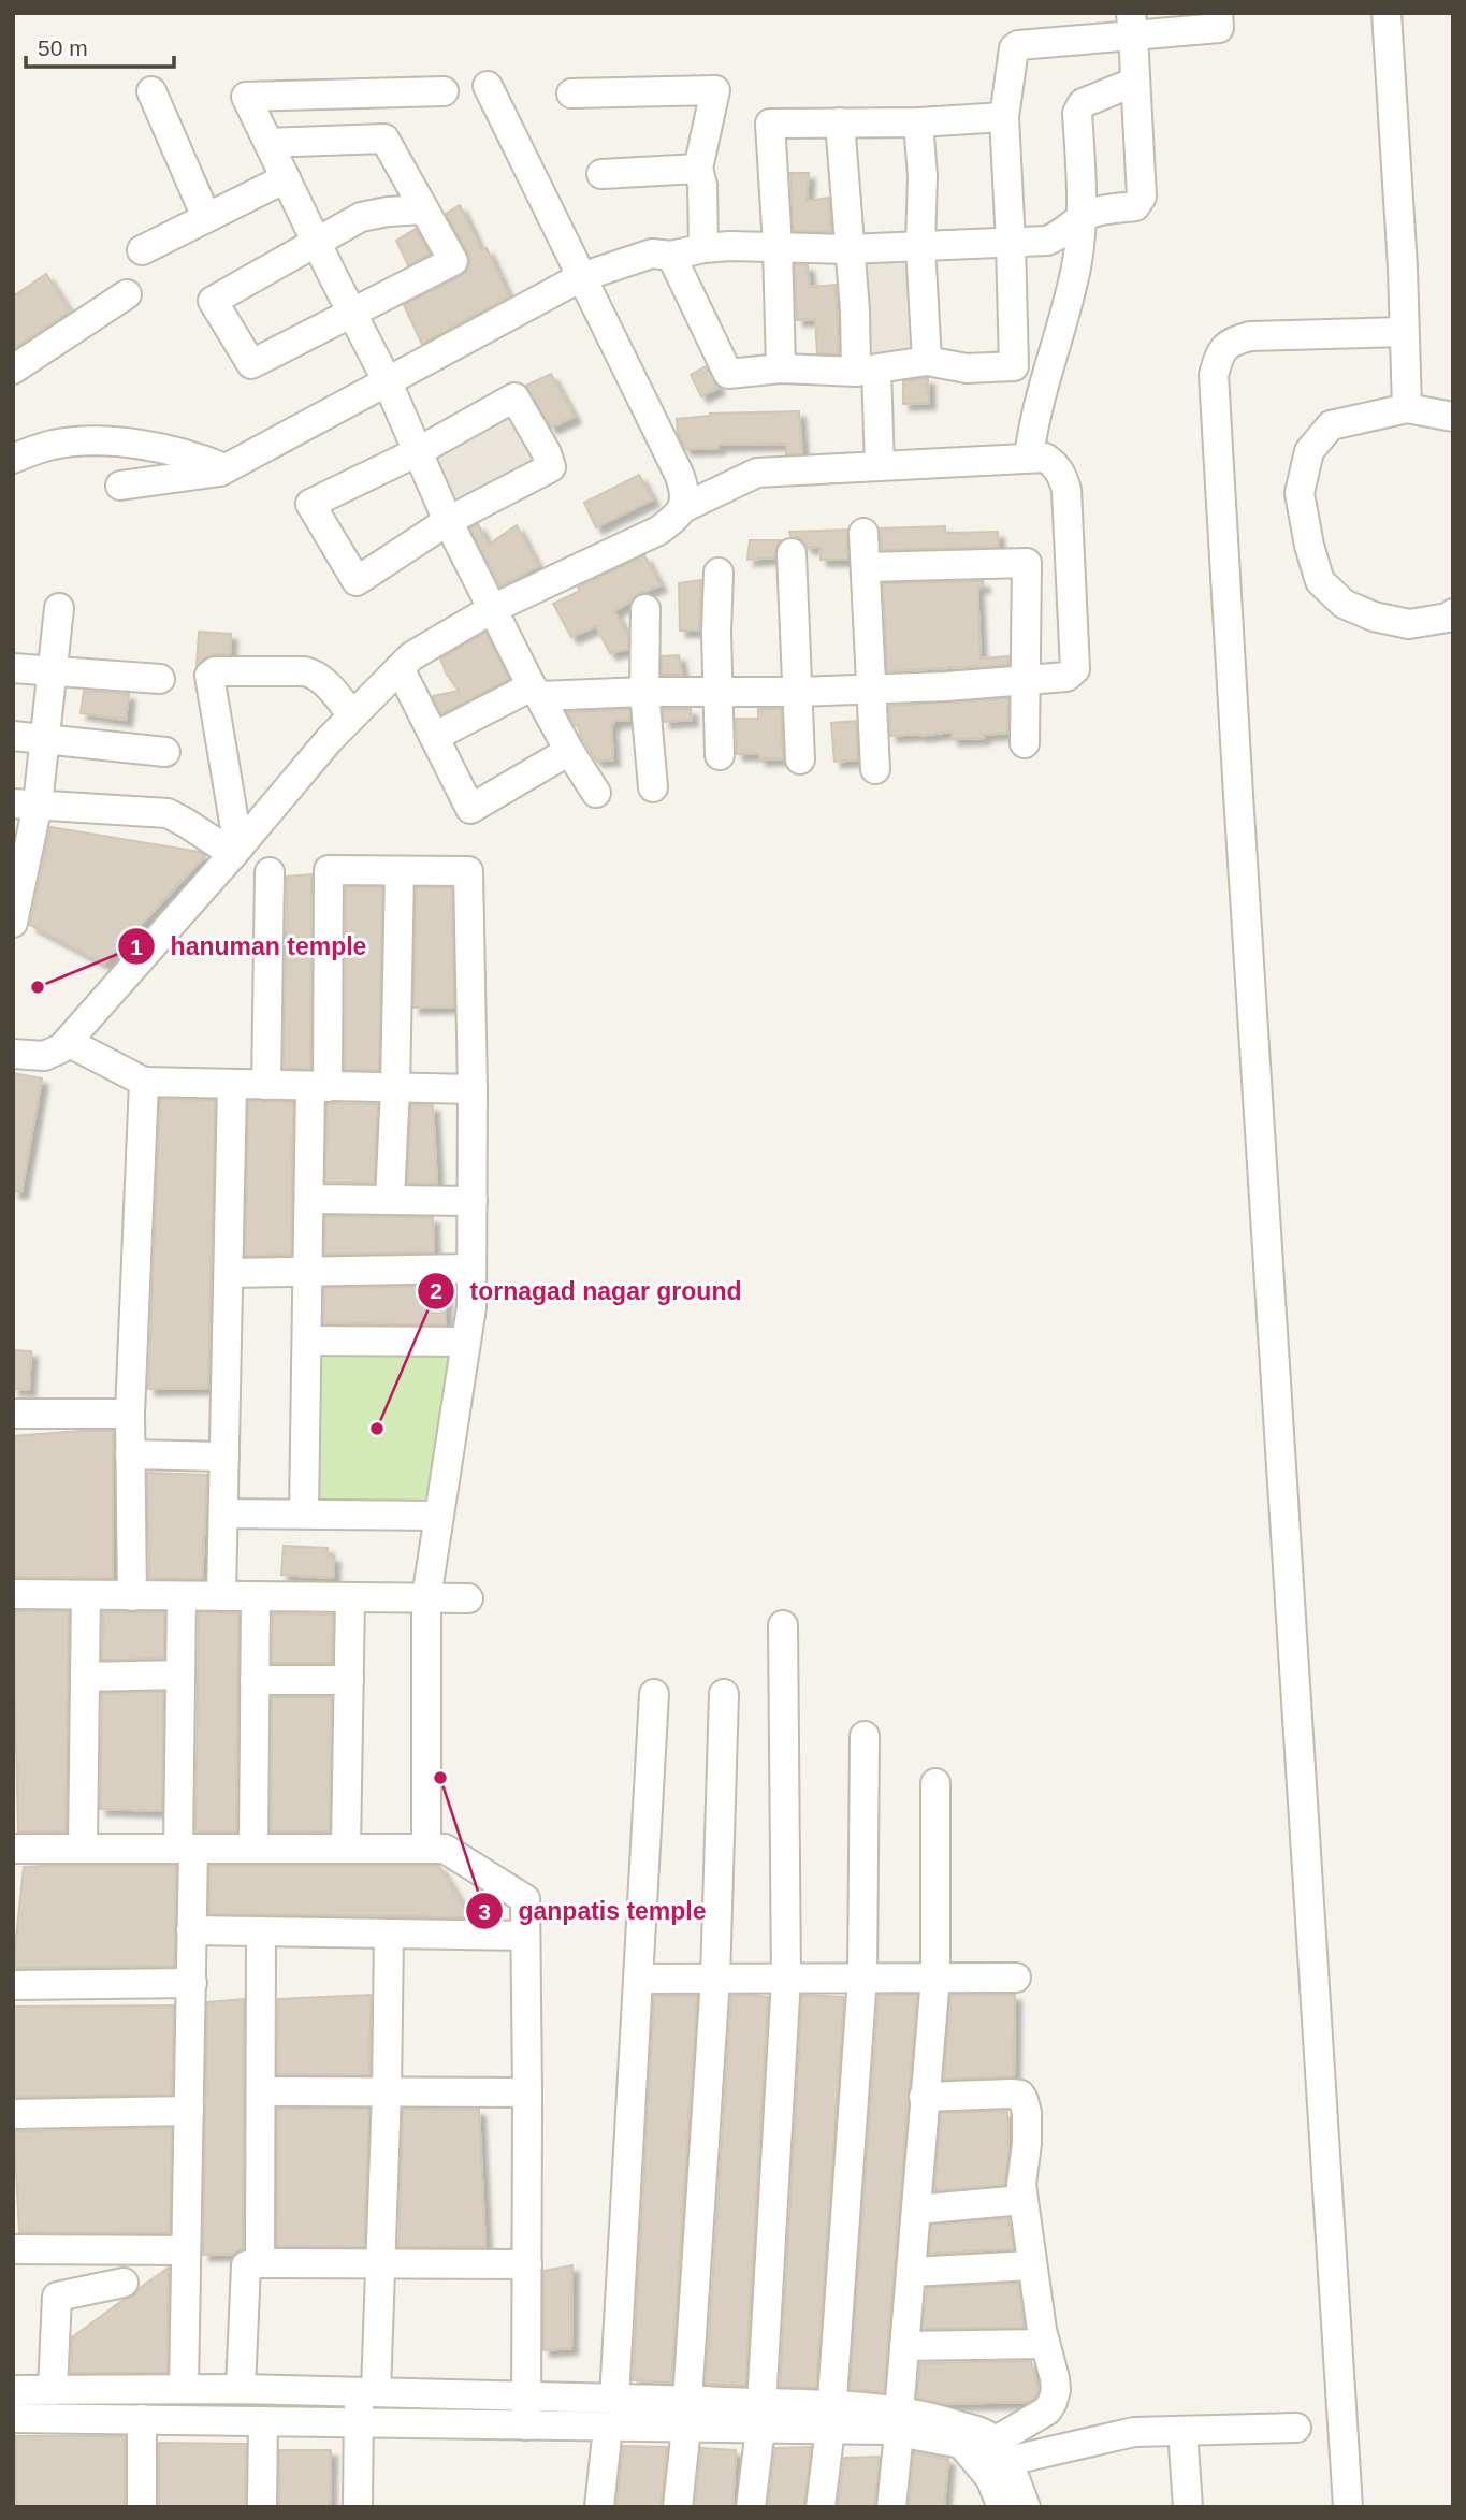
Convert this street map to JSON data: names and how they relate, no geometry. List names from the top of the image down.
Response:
{
  "places": ["hanuman temple", "tornagad nagar ground", "ganpatis temple"],
  "scale_bar": "50 m"
}
